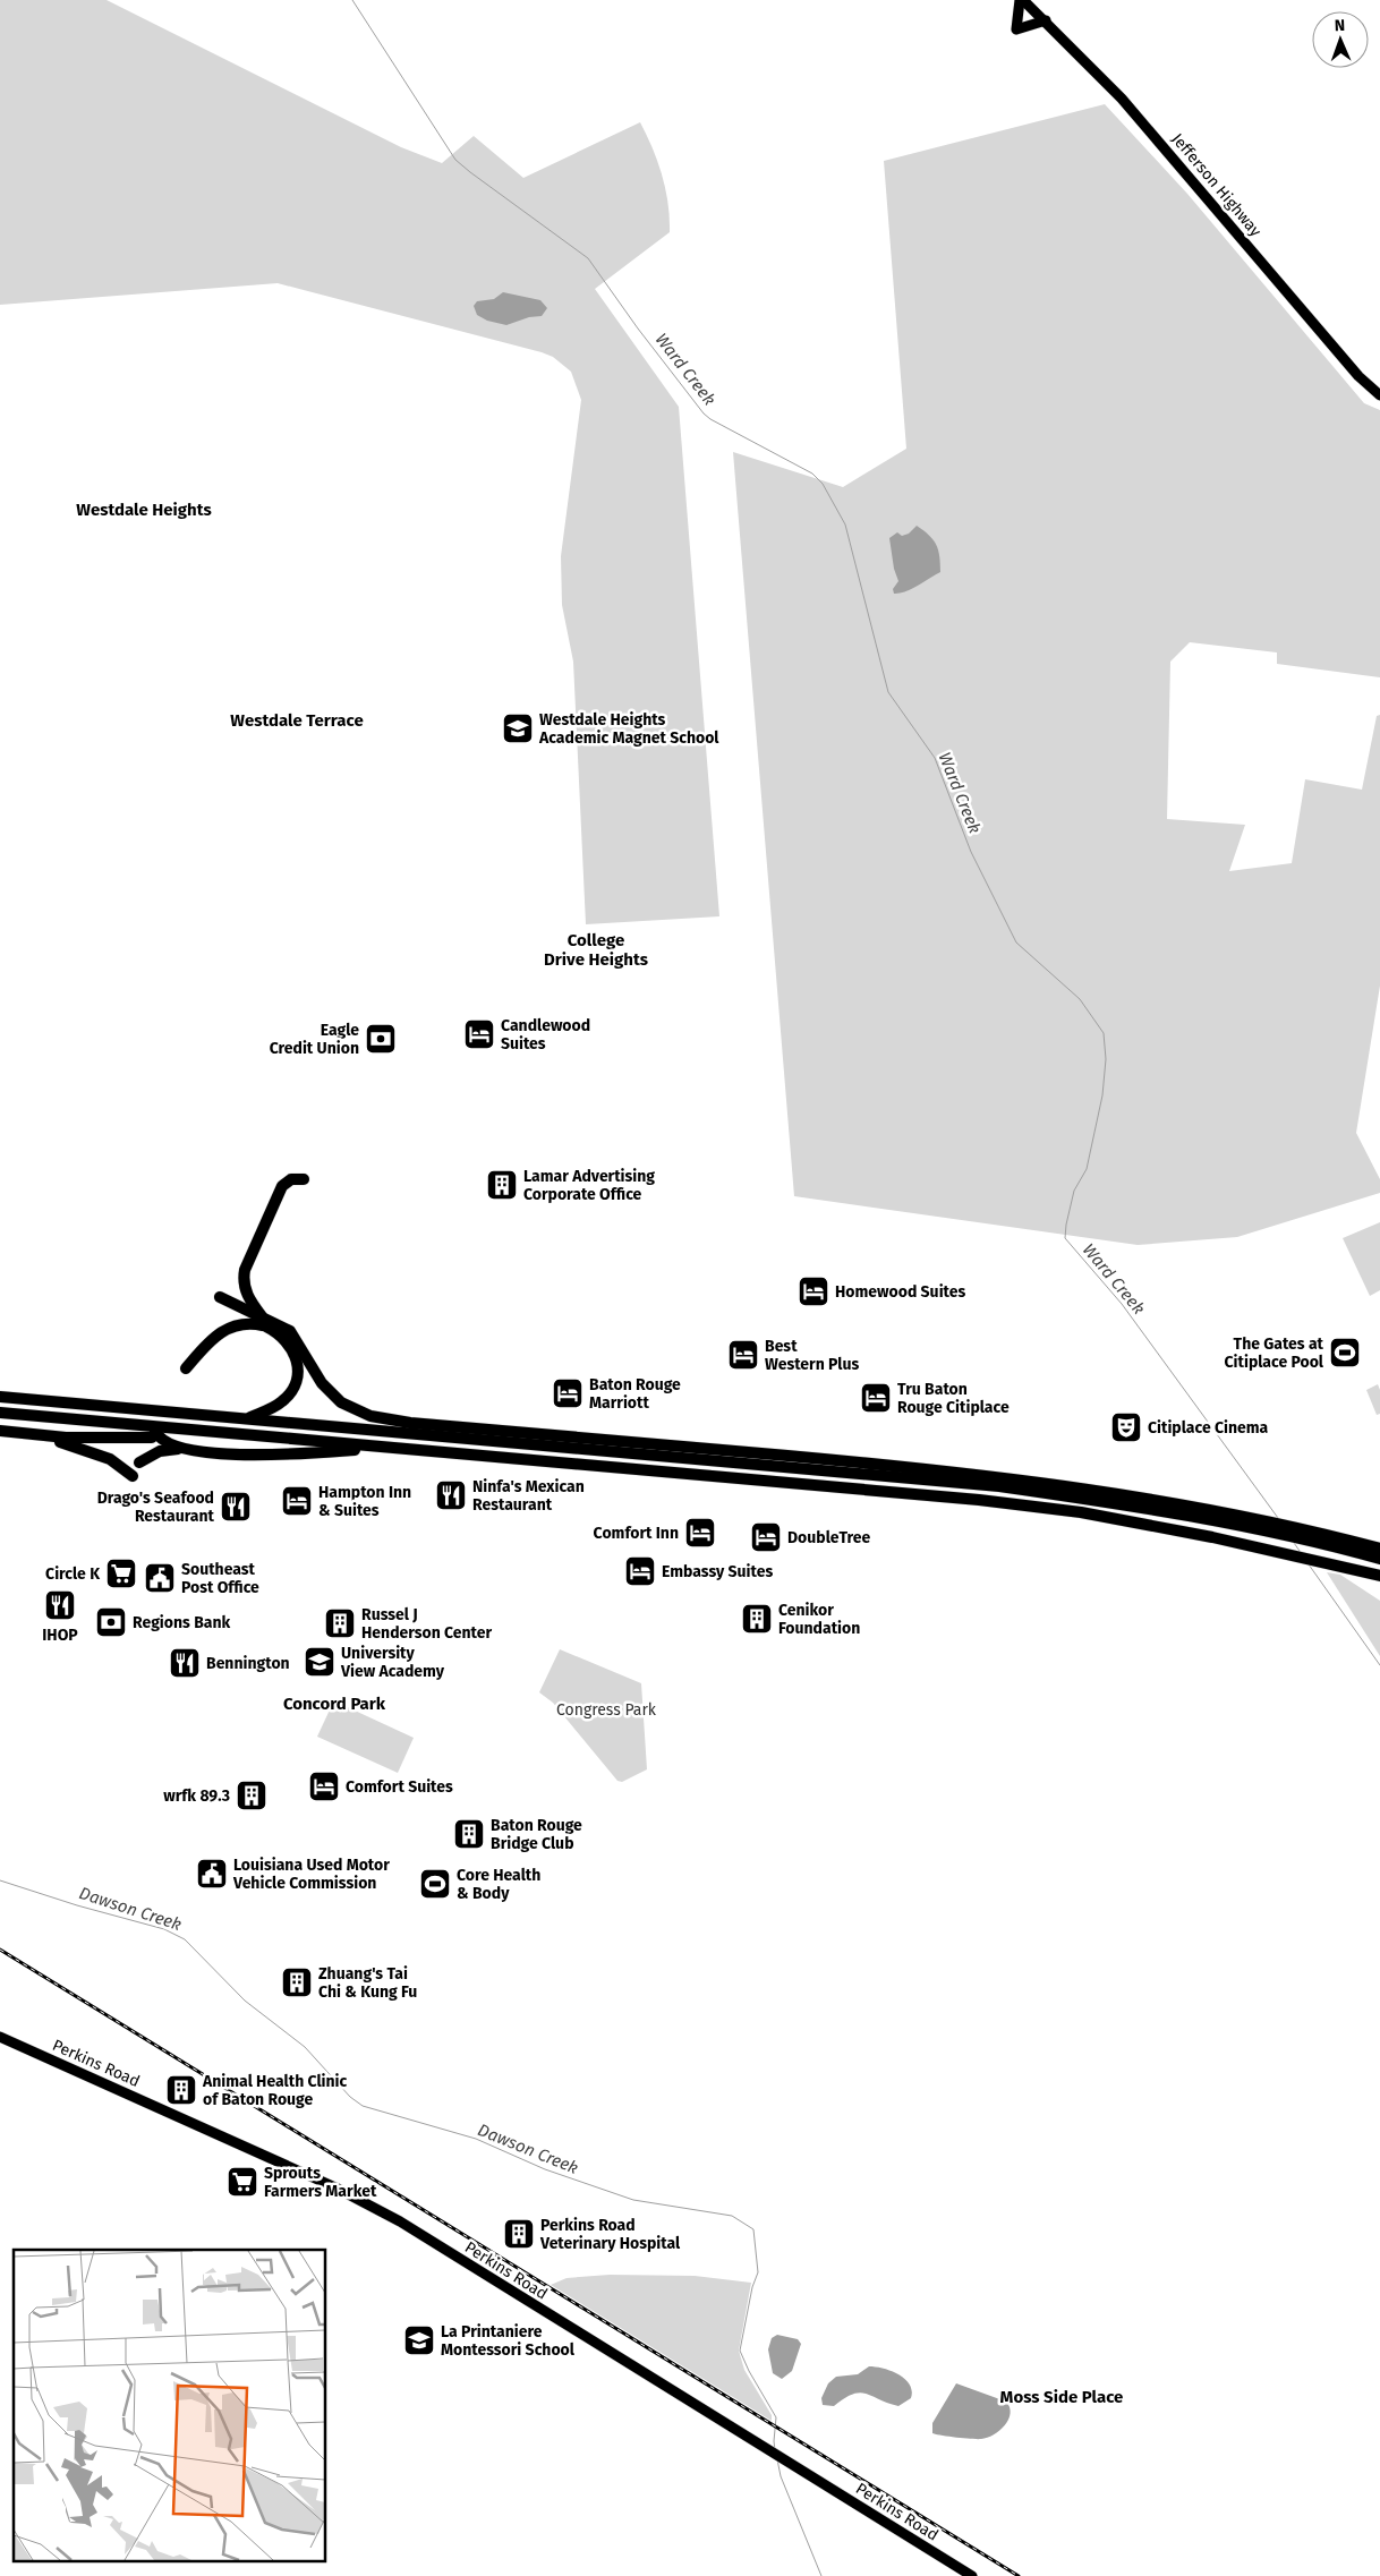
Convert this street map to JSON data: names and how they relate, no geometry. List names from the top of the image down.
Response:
{
  "streets": {
    "main road": ["Jefferson Highway", "Perkins Road"]
  },
  "districts": [
    "Westdale Heights",
    "Westdale Terrace",
    "College Drive Heights",
    "Concord Park",
    "Moss Side Place"
  ],
  "water": ["Ward Creek", "Dawson Creek"],
  "parks": ["Congress Park"],
  "places": {
    "school or university": ["Westdale Heights Academic Magnet School", "University View Academy", "La Printaniere Montessori School"],
    "hotel": [
      "Candlewood Suites",
      "Homewood Suites",
      "Best Western Plus",
      "Baton Rouge Marriott",
      "Tru Baton Rouge Citiplace",
      "Hampton Inn & Suites",
      "Comfort Inn",
      "DoubleTree",
      "Embassy Suites",
      "Comfort Suites"
    ],
    "bank": ["Eagle Credit Union", "Regions Bank"],
    "building": [
      "Lamar Advertising Corporate Office",
      "Cenikor Foundation",
      "Russel J Henderson Center",
      "wrfk 89.3",
      "Baton Rouge Bridge Club",
      "Zhuang's Tai Chi & Kung Fu",
      "Animal Health Clinic of Baton Rouge",
      "Perkins Road Veterinary Hospital"
    ],
    "sports": ["The Gates at Citiplace Pool", "Core Health & Body"],
    "theatre": ["Citiplace Cinema"],
    "restaurant": [
      "Ninfa's Mexican Restaurant",
      "Drago's Seafood Restaurant",
      "IHOP",
      "Bennington"
    ],
    "supermarket": ["Circle K", "Sprouts Farmers Market"],
    "public building": ["Southeast Post Office", "Louisiana Used Motor Vehicle Commission"]
  },
  "north": "top"
}
